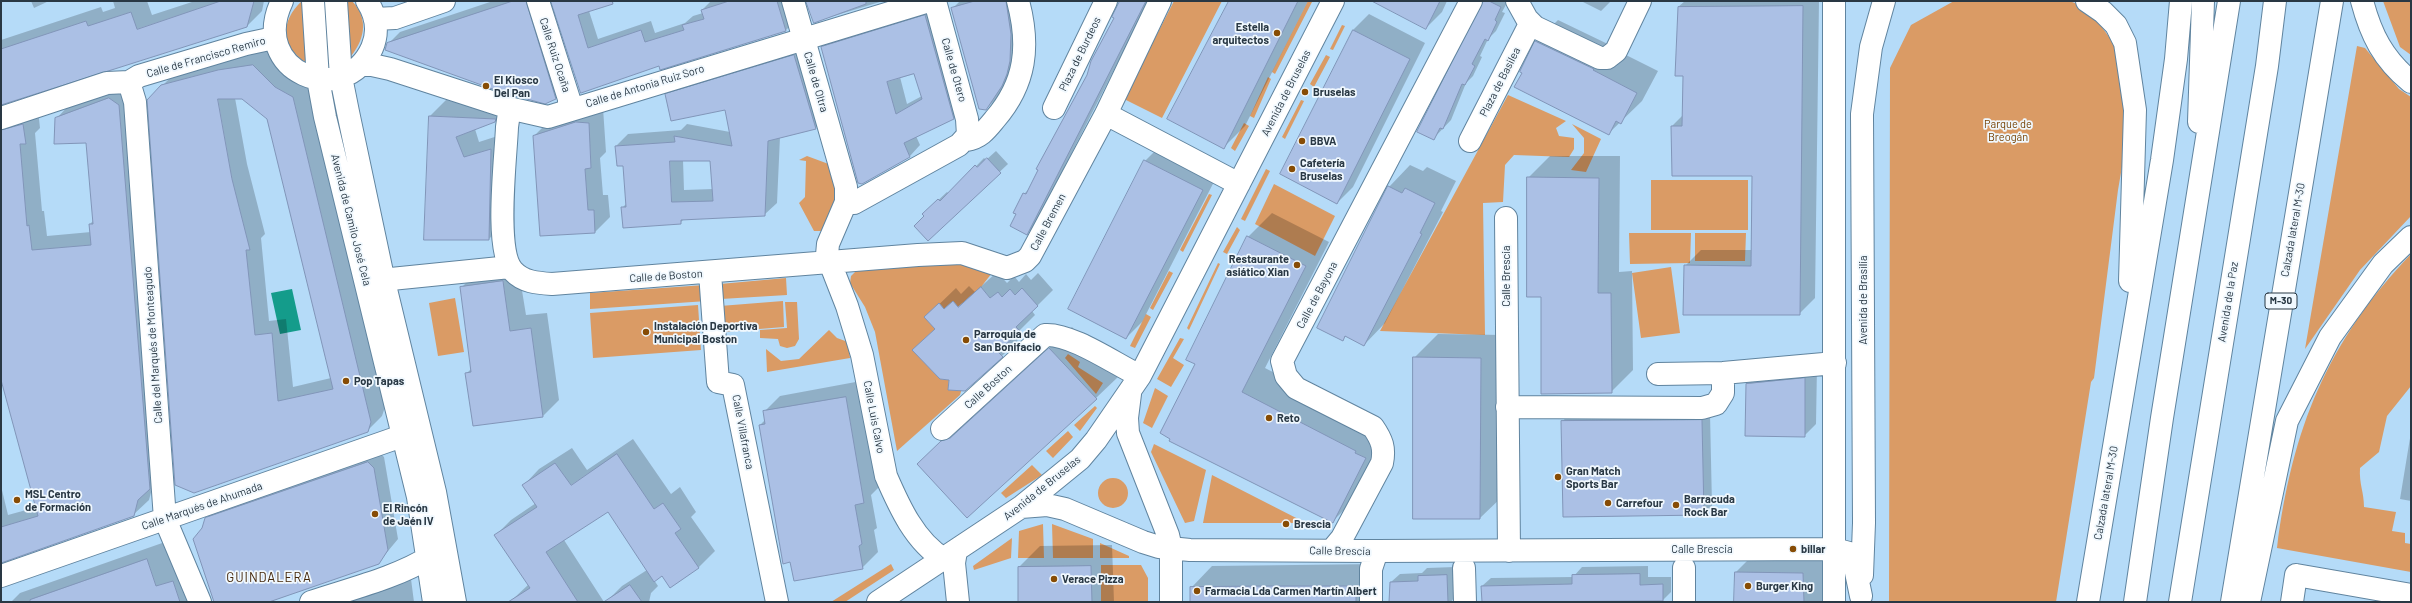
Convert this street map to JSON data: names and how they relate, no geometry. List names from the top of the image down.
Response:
{
  "streets": {
    "main road": [
      "Plaza de Burdeos",
      "Calle Ruiz Ocaña",
      "Calle de Francisco Remiro",
      "Calle de Otero",
      "Calle de Oltra",
      "Plaza de Basilea",
      "Calle de Antonia Ruiz Soro",
      "Avenida de Bruselas",
      "Avenida de Camilo José Cela",
      "Calle Bremen",
      "Calzada lateral M-30",
      "Calle de Boston",
      "Calle Brescia",
      "Calle de Bayona",
      "Avenida de Brasilia",
      "M-30",
      "Avenida de la Paz",
      "Calle del Marqués de Monteagudo",
      "Calle Boston",
      "Calle Luis Calvo",
      "Calle Villafranca",
      "Calle Marqués de Ahumada"
    ]
  },
  "crossings": [
    ["Calle Ruiz Ocaña", "Calle de Antonia Ruiz Soro"],
    ["Calle de Francisco Remiro", "Calle del Marqués de Monteagudo"],
    ["Calle de Oltra", "Calle de Antonia Ruiz Soro"],
    ["Avenida de Bruselas", "Calle Brescia"],
    ["Avenida de Bruselas", "Calle Boston"],
    ["Avenida de Bruselas", "Calle Luis Calvo"],
    ["Avenida de Camilo José Cela", "Calle Marqués de Ahumada"],
    ["Calle Bremen", "Calle de Boston"],
    ["Calle Bremen", "Calle Luis Calvo"],
    ["Calle de Boston", "Calle Luis Calvo"],
    ["Calle de Boston", "Calle Villafranca"],
    ["Calle Brescia", "Calle de Bayona"],
    ["Calle Brescia", "Avenida de Brasilia"],
    ["Calle del Marqués de Monteagudo", "Calle Marqués de Ahumada"]
  ],
  "districts": ["GUINDALERA"],
  "parks": ["Parque de Breogán"],
  "places": [
    "Estella arquitectos",
    "El Kiosco Del Pan",
    "Bruselas",
    "BBVA",
    "Cafetería Bruselas",
    "Restaurante asiático Xian",
    "Instalación Deportiva Municipal Boston",
    "Parroquia de San Bonifacio",
    "Pop Tapas",
    "Reto",
    "Gran Match Sports Bar",
    "MSL Centro de Formación",
    "Carrefour",
    "Barracuda Rock Bar",
    "El Rincón de Jaén IV",
    "Brescia",
    "billar",
    "Verace Pizza",
    "Burger King",
    "Farmacia Lda Carmen Martín Albert"
  ]
}
